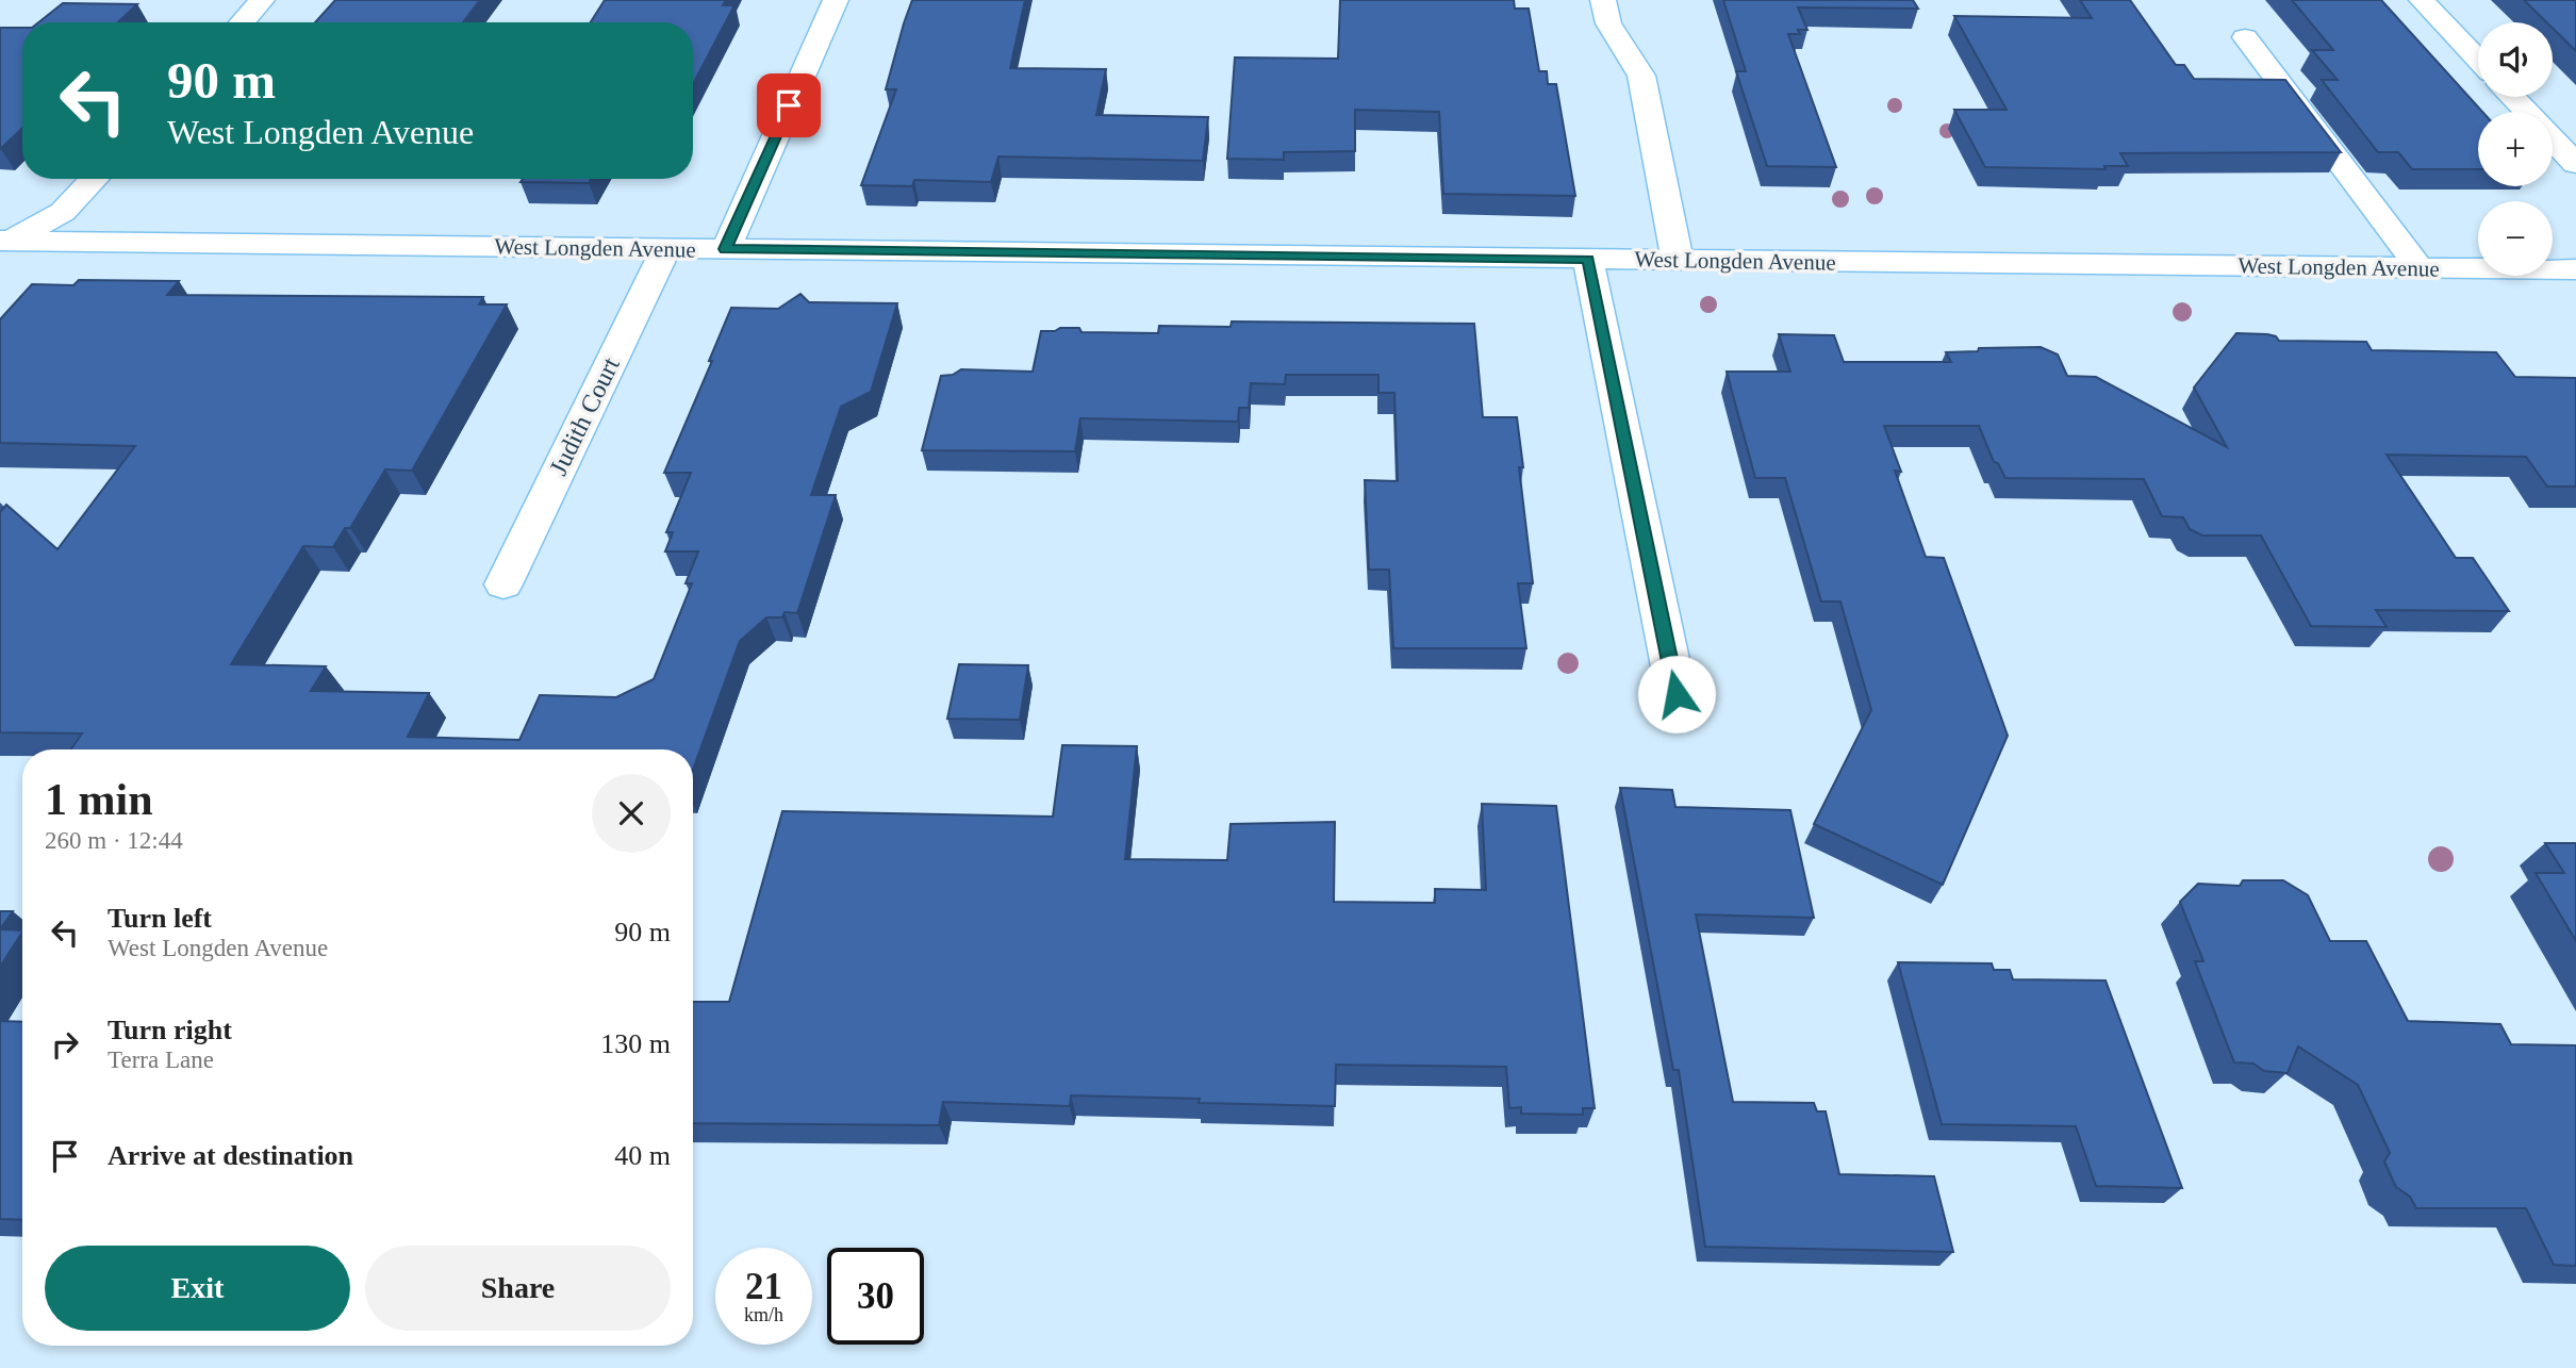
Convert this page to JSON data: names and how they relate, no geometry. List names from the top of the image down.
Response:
{
  "streets": {
    "street": ["West Longden Avenue", "Judith Court"]
  },
  "crossings": [
    ["West Longden Avenue", "Judith Court"]
  ],
  "page": {
    "map_buttons": ["+", "−"],
    "turn": ["90 m", "West Longden Avenue"],
    "heading": ["1 min", "260 m · 12:44"],
    "list": [
      {
        "name": "Turn left",
        "note": "West Longden Avenue",
        "value": "90 m"
      },
      {
        "name": "Turn right",
        "note": "Terra Lane",
        "value": "130 m"
      },
      {
        "name": "Arrive at destination",
        "value": "40 m"
      }
    ],
    "buttons": ["Exit", "Share"],
    "speed": "21 km/h",
    "limit": "30"
  }
}
